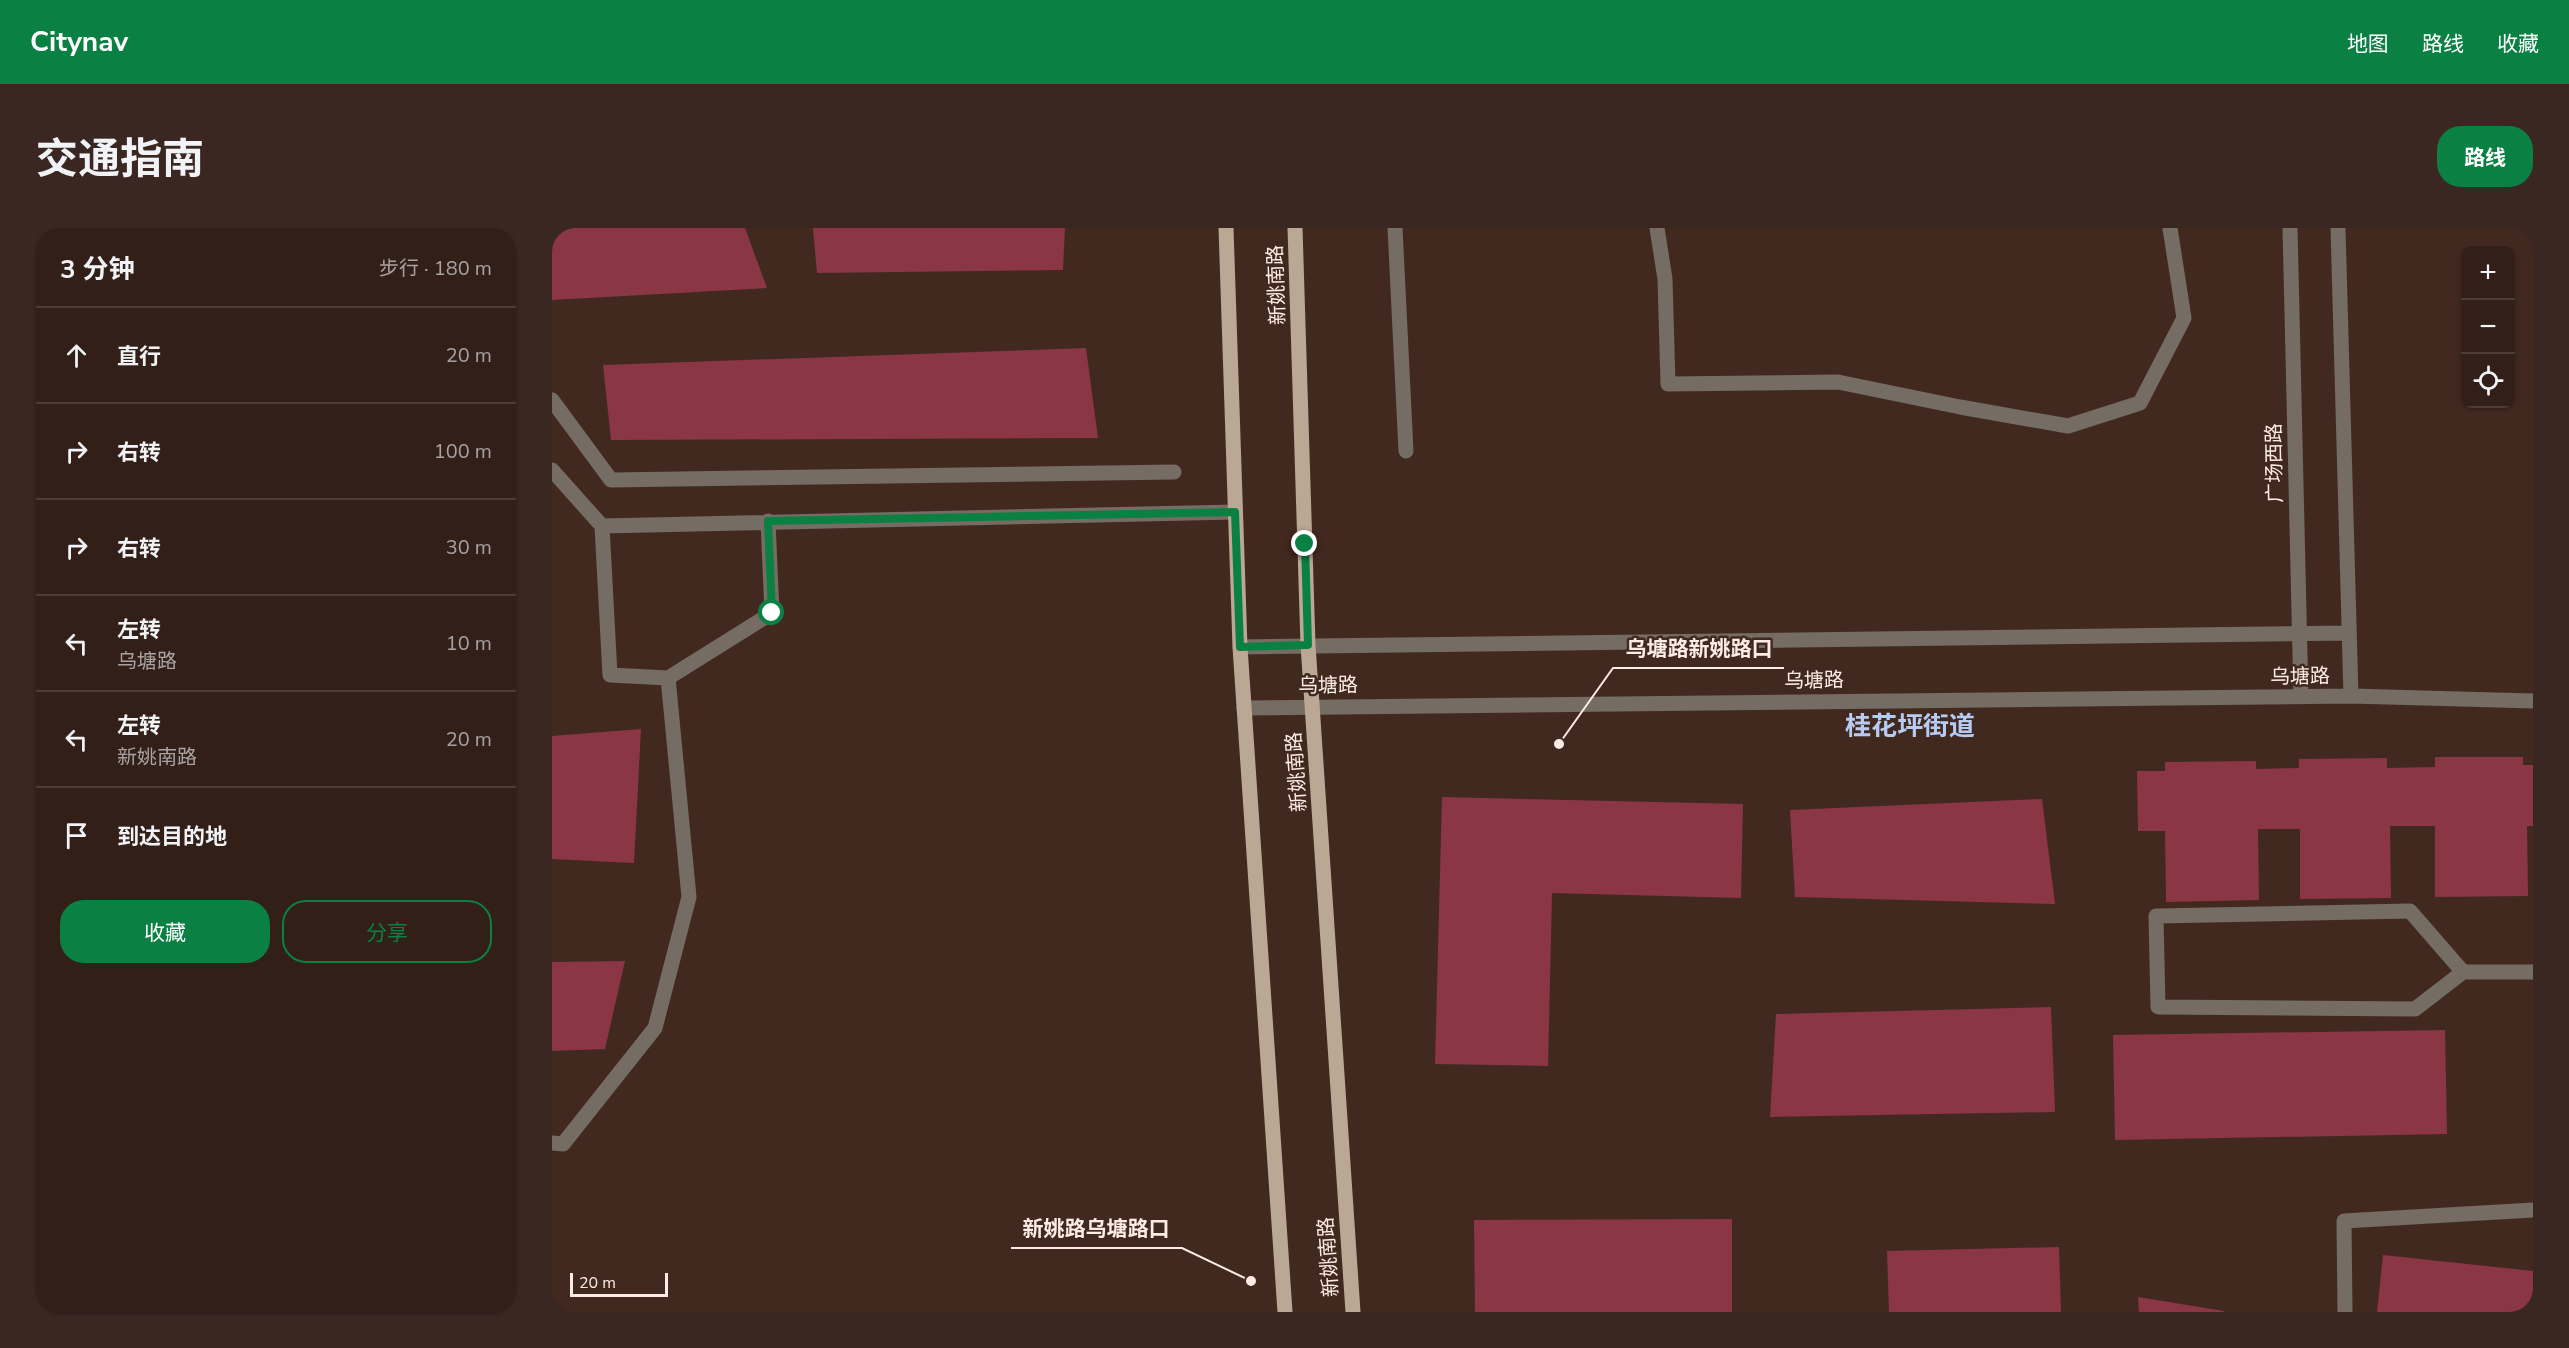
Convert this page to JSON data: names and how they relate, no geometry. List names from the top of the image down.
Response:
{
  "streets": {
    "main road": ["新姚南路"],
    "street": ["广场西路", "乌塘路"]
  },
  "crossings": [
    ["新姚南路", "乌塘路"],
    ["广场西路", "乌塘路"]
  ],
  "districts": ["桂花坪街道"],
  "places": ["乌塘路新姚路口", "新姚路乌塘路口"],
  "scale_bar": "20 m",
  "page": {
    "header": "Citynav",
    "nav": ["地图", "路线", "收藏"],
    "title": "交通指南",
    "buttons": [
      "路线",
      ["收藏", "分享"]
    ],
    "heading": ["3 分钟", "步行 · 180 m"],
    "map_buttons": ["+", "−"],
    "list": [
      ["直行", "20 m"],
      ["右转", "100 m"],
      ["右转", "30 m"],
      ["左转", "乌塘路", "10 m"],
      ["左转", "新姚南路", "20 m"],
      "到达目的地"
    ],
    "scale": "20 m"
  }
}
